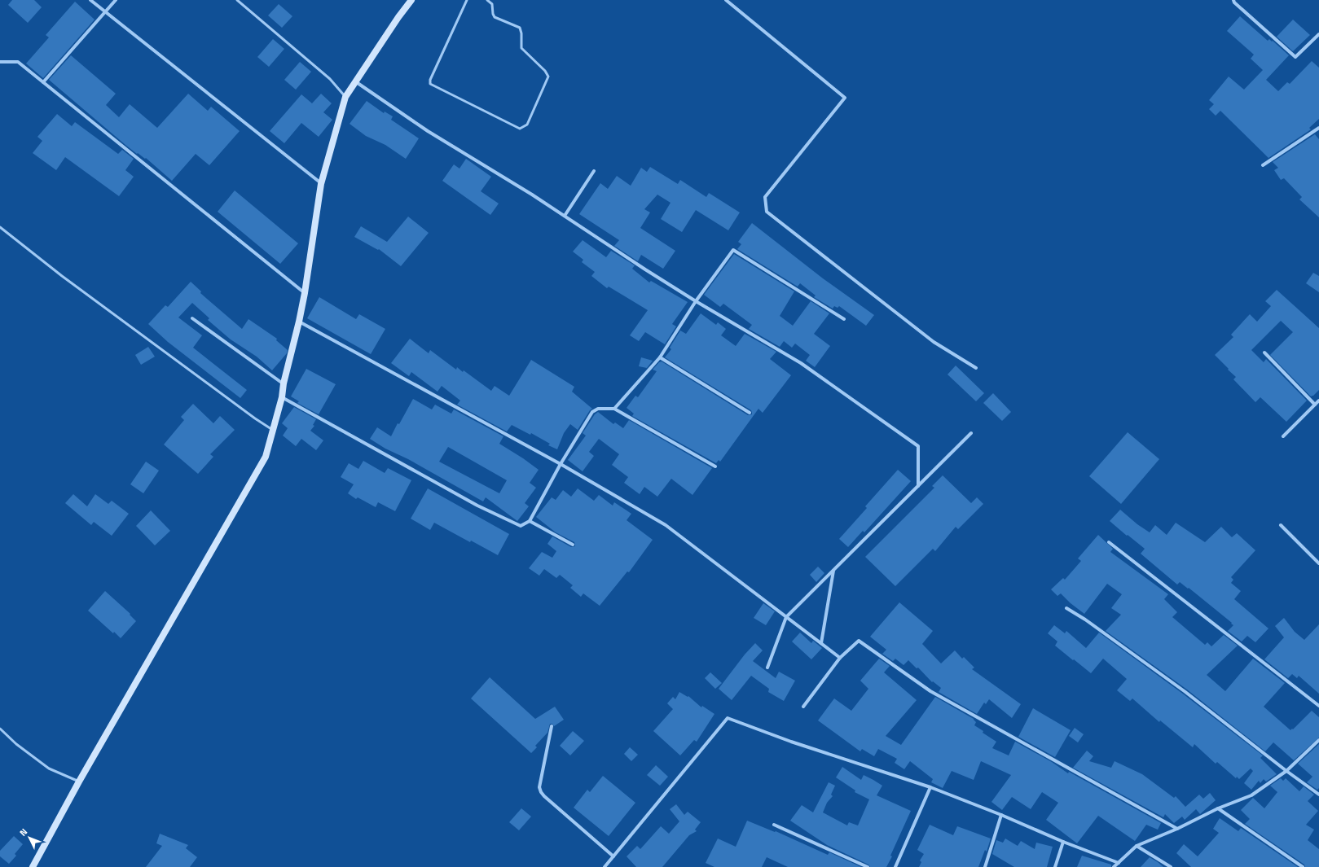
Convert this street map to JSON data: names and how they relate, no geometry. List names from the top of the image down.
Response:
{
  "north": "top left"
}
